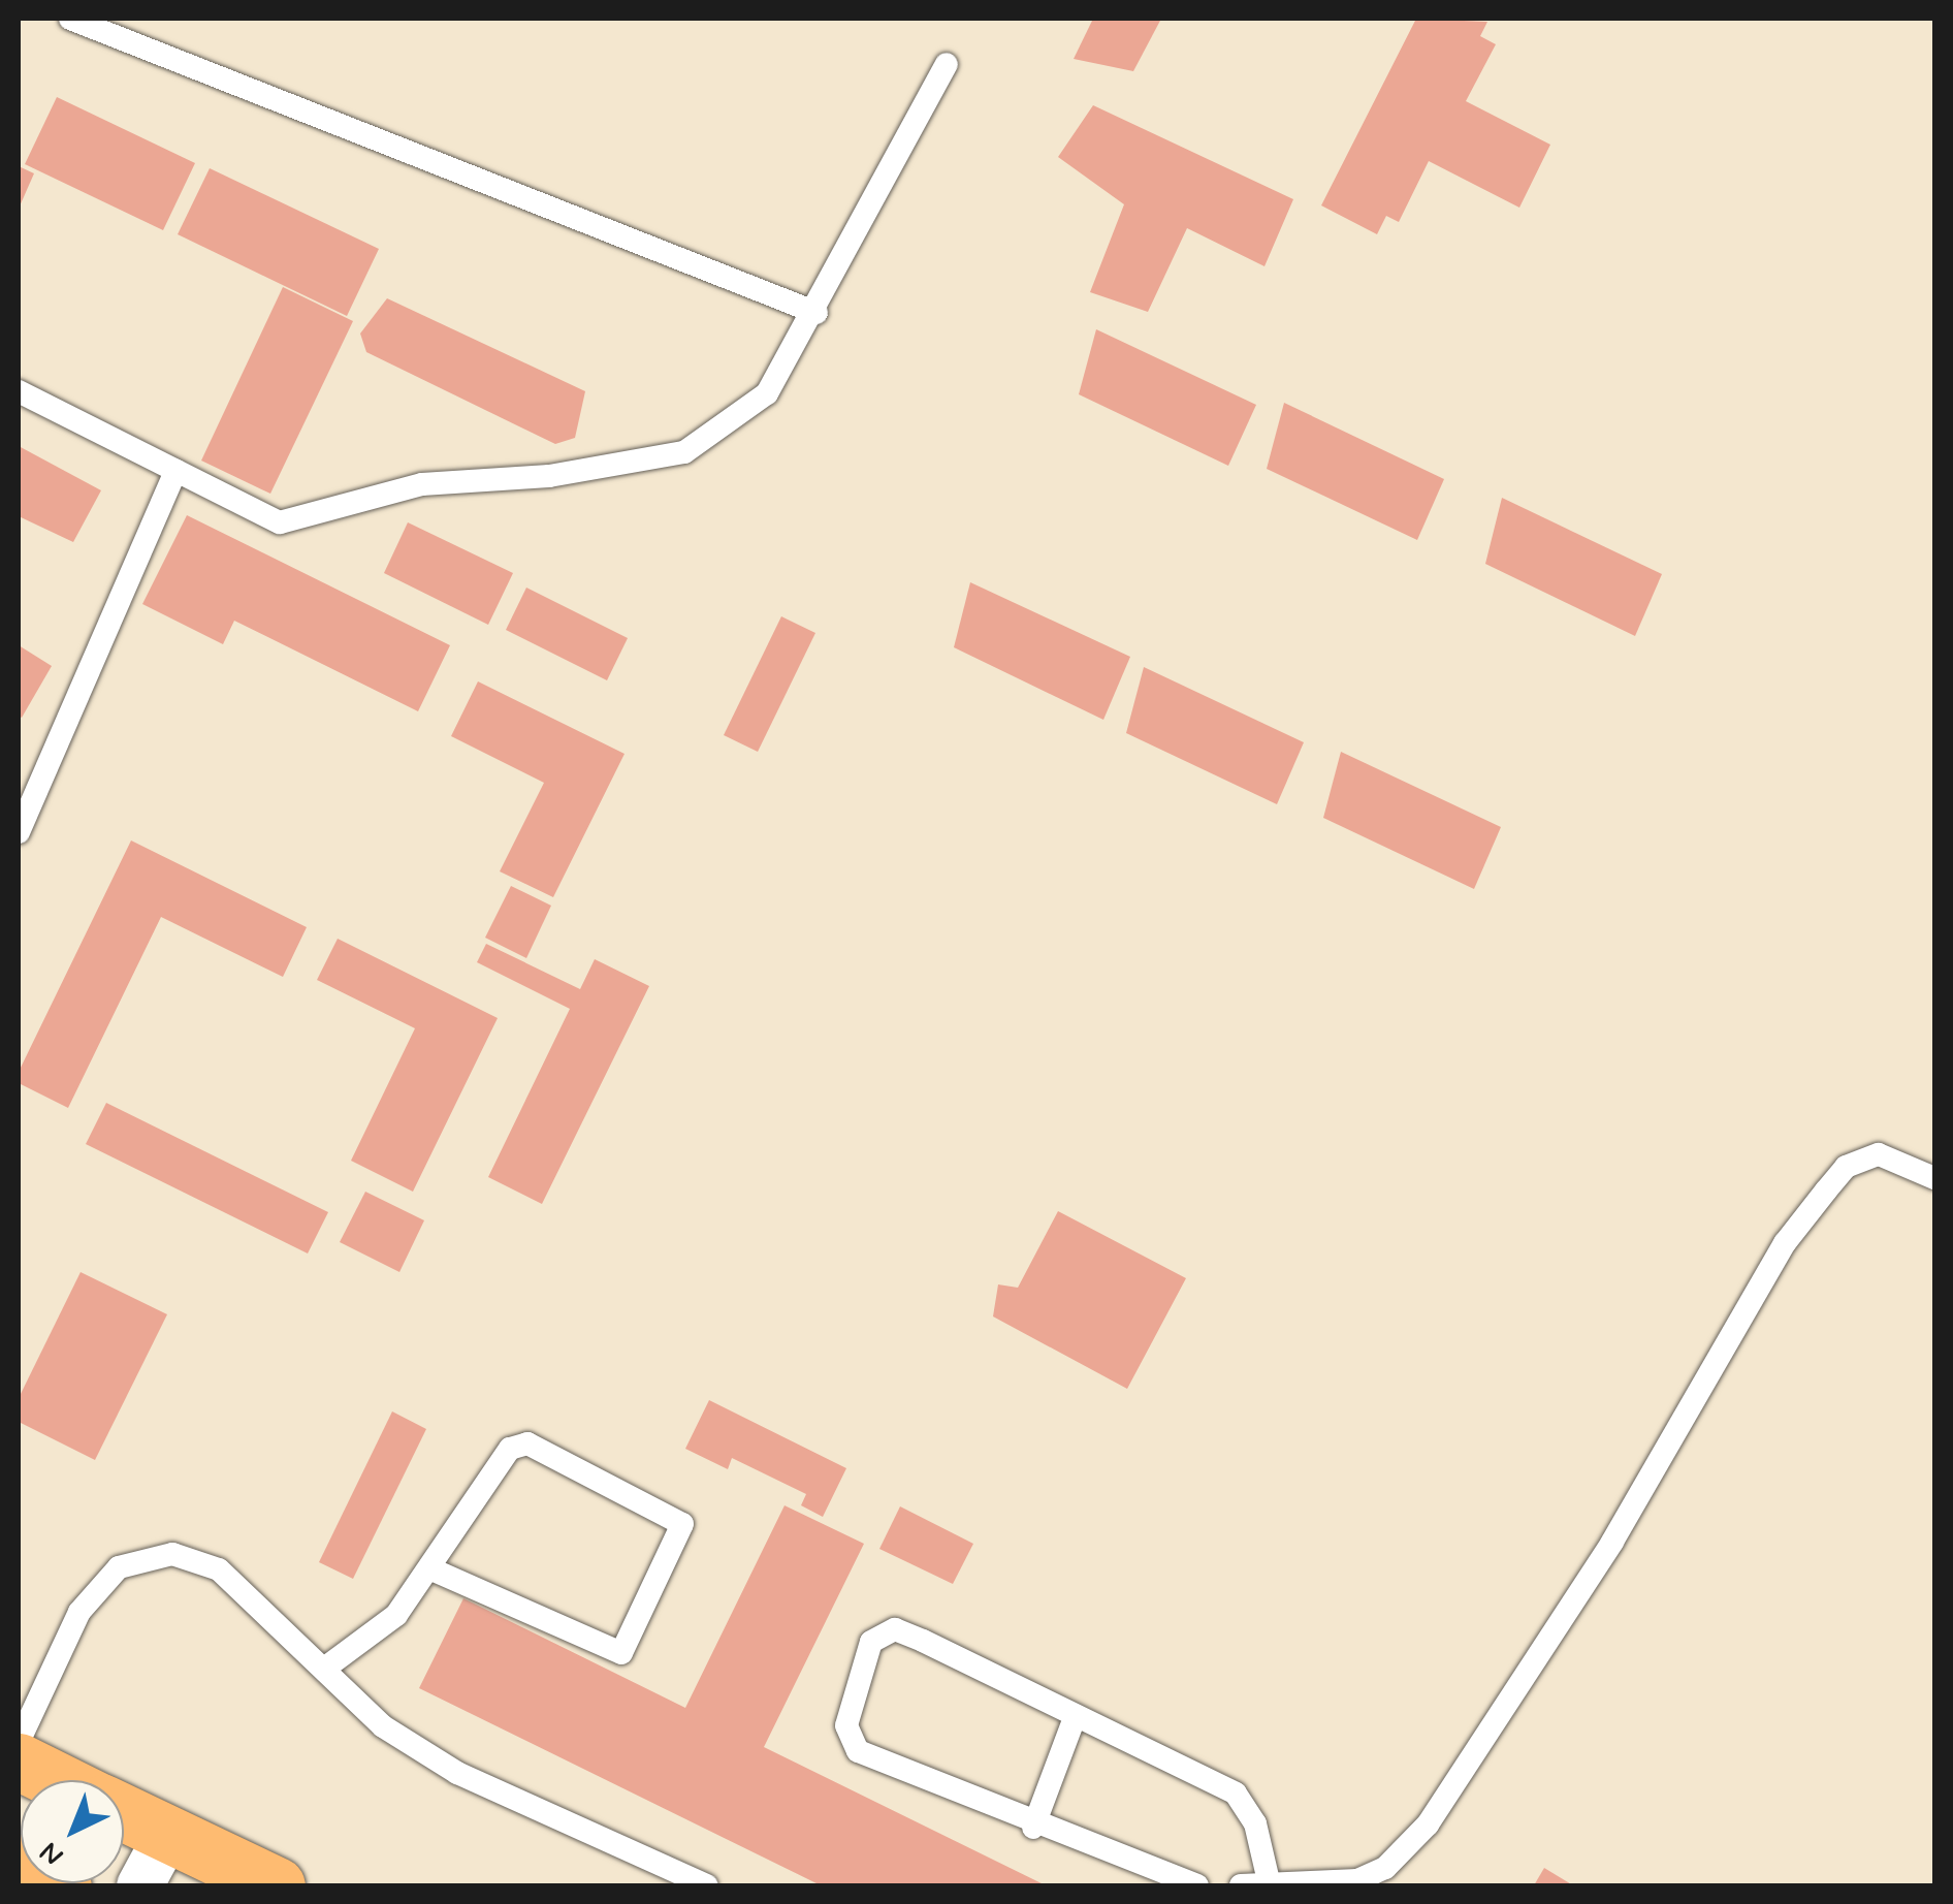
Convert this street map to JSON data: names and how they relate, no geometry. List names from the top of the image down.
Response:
{
  "north": "bottom left"
}
